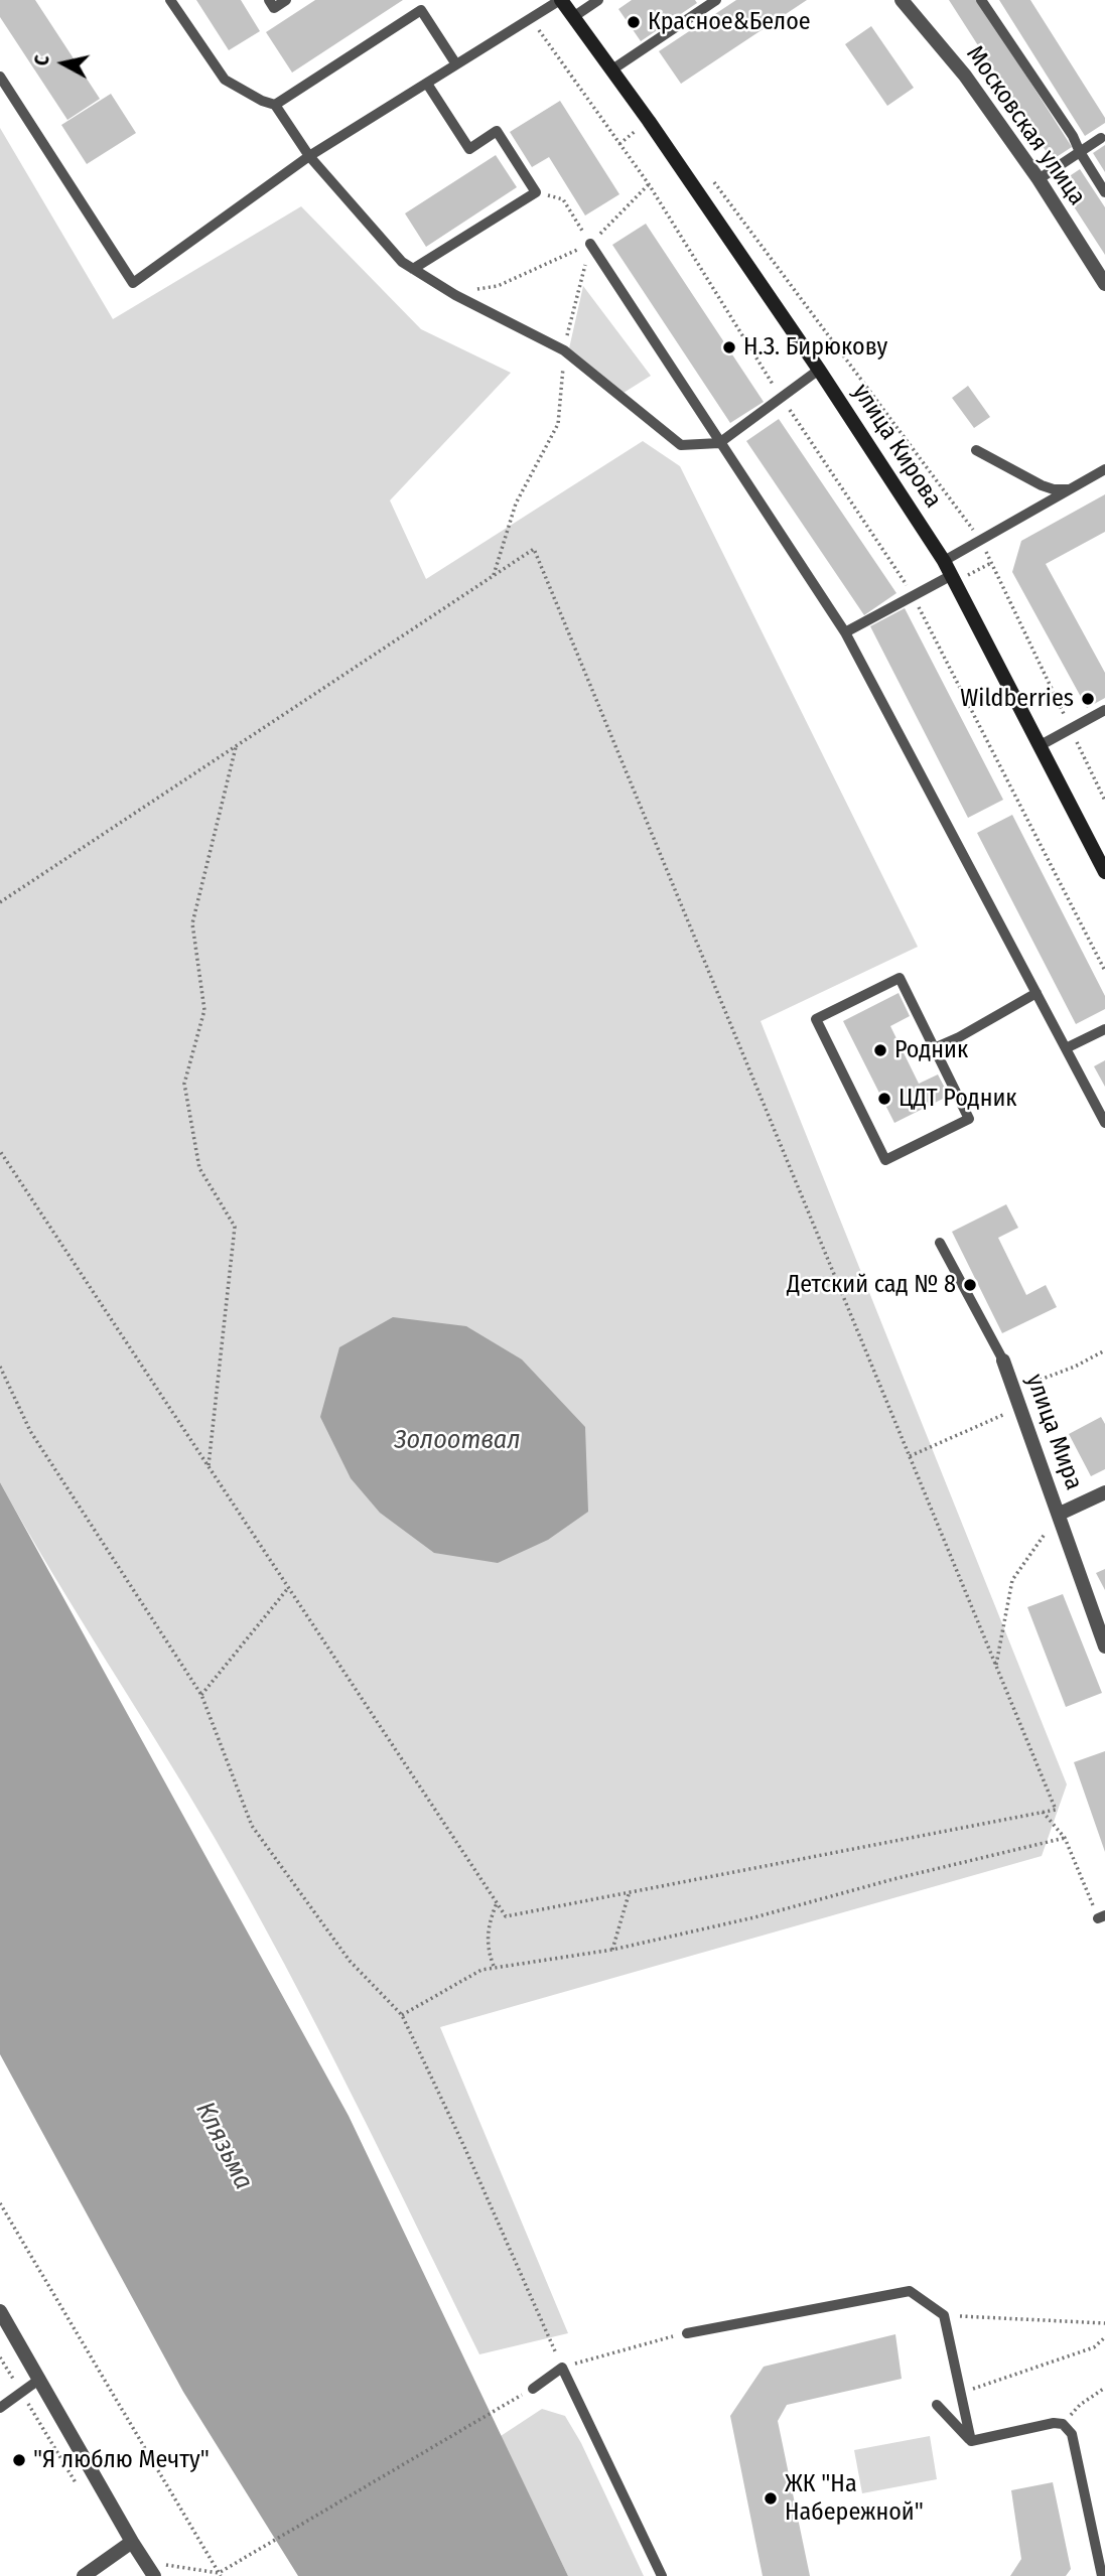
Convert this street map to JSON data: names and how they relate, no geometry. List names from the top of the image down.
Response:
{
  "streets": {
    "street": ["Московская улица", "улица Кирова", "улица Мира"]
  },
  "water": ["Золоотвал", "Клязьма"],
  "places": [
    "Красное&Белое",
    "Н.З. Бирюкову",
    "Wildberries",
    "Родник",
    "ЦДТ Родник",
    "Детский сад № 8",
    "\"Я люблю Мечту\"",
    "ЖК \"На Набережной\""
  ],
  "north": "left"
}
